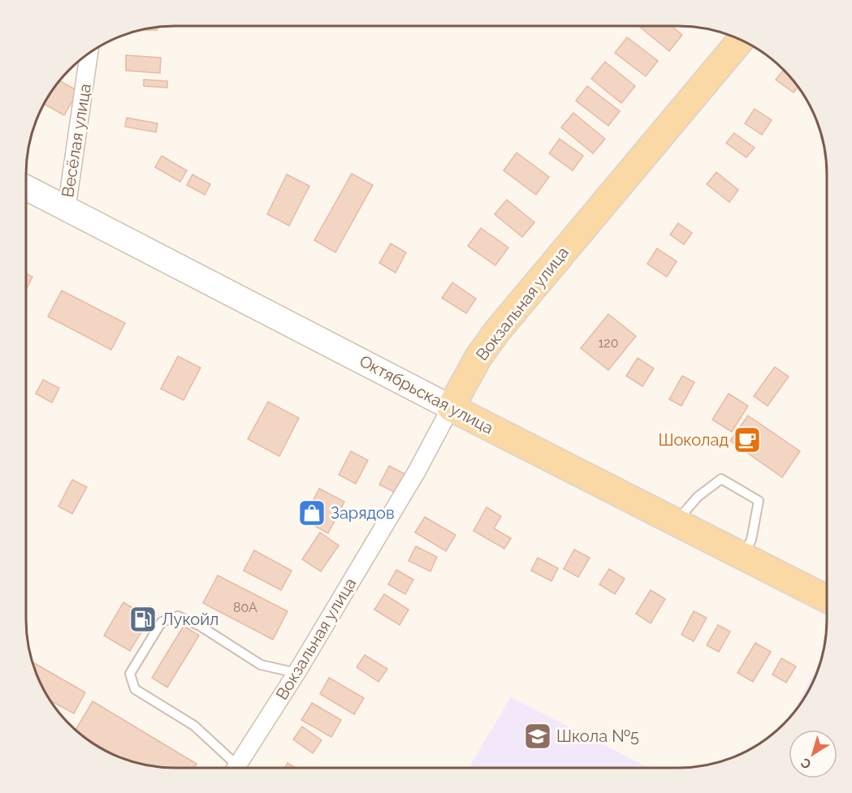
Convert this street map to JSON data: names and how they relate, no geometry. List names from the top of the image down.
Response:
{
  "streets": {
    "main road": ["Вокзальная улица", "Октябрьская улица"],
    "street": ["Весёлая улица"]
  },
  "crossings": [
    ["Весёлая улица", "Октябрьская улица"],
    ["Вокзальная улица", "Октябрьская улица"]
  ],
  "places": {
    "cafe": ["Шоколад"],
    "shop": ["Зарядов"],
    "fuel station": ["Лукойл"],
    "school or university": ["Школа №5"]
  },
  "house_numbers": ["120", "80А"],
  "north": "bottom left"
}
